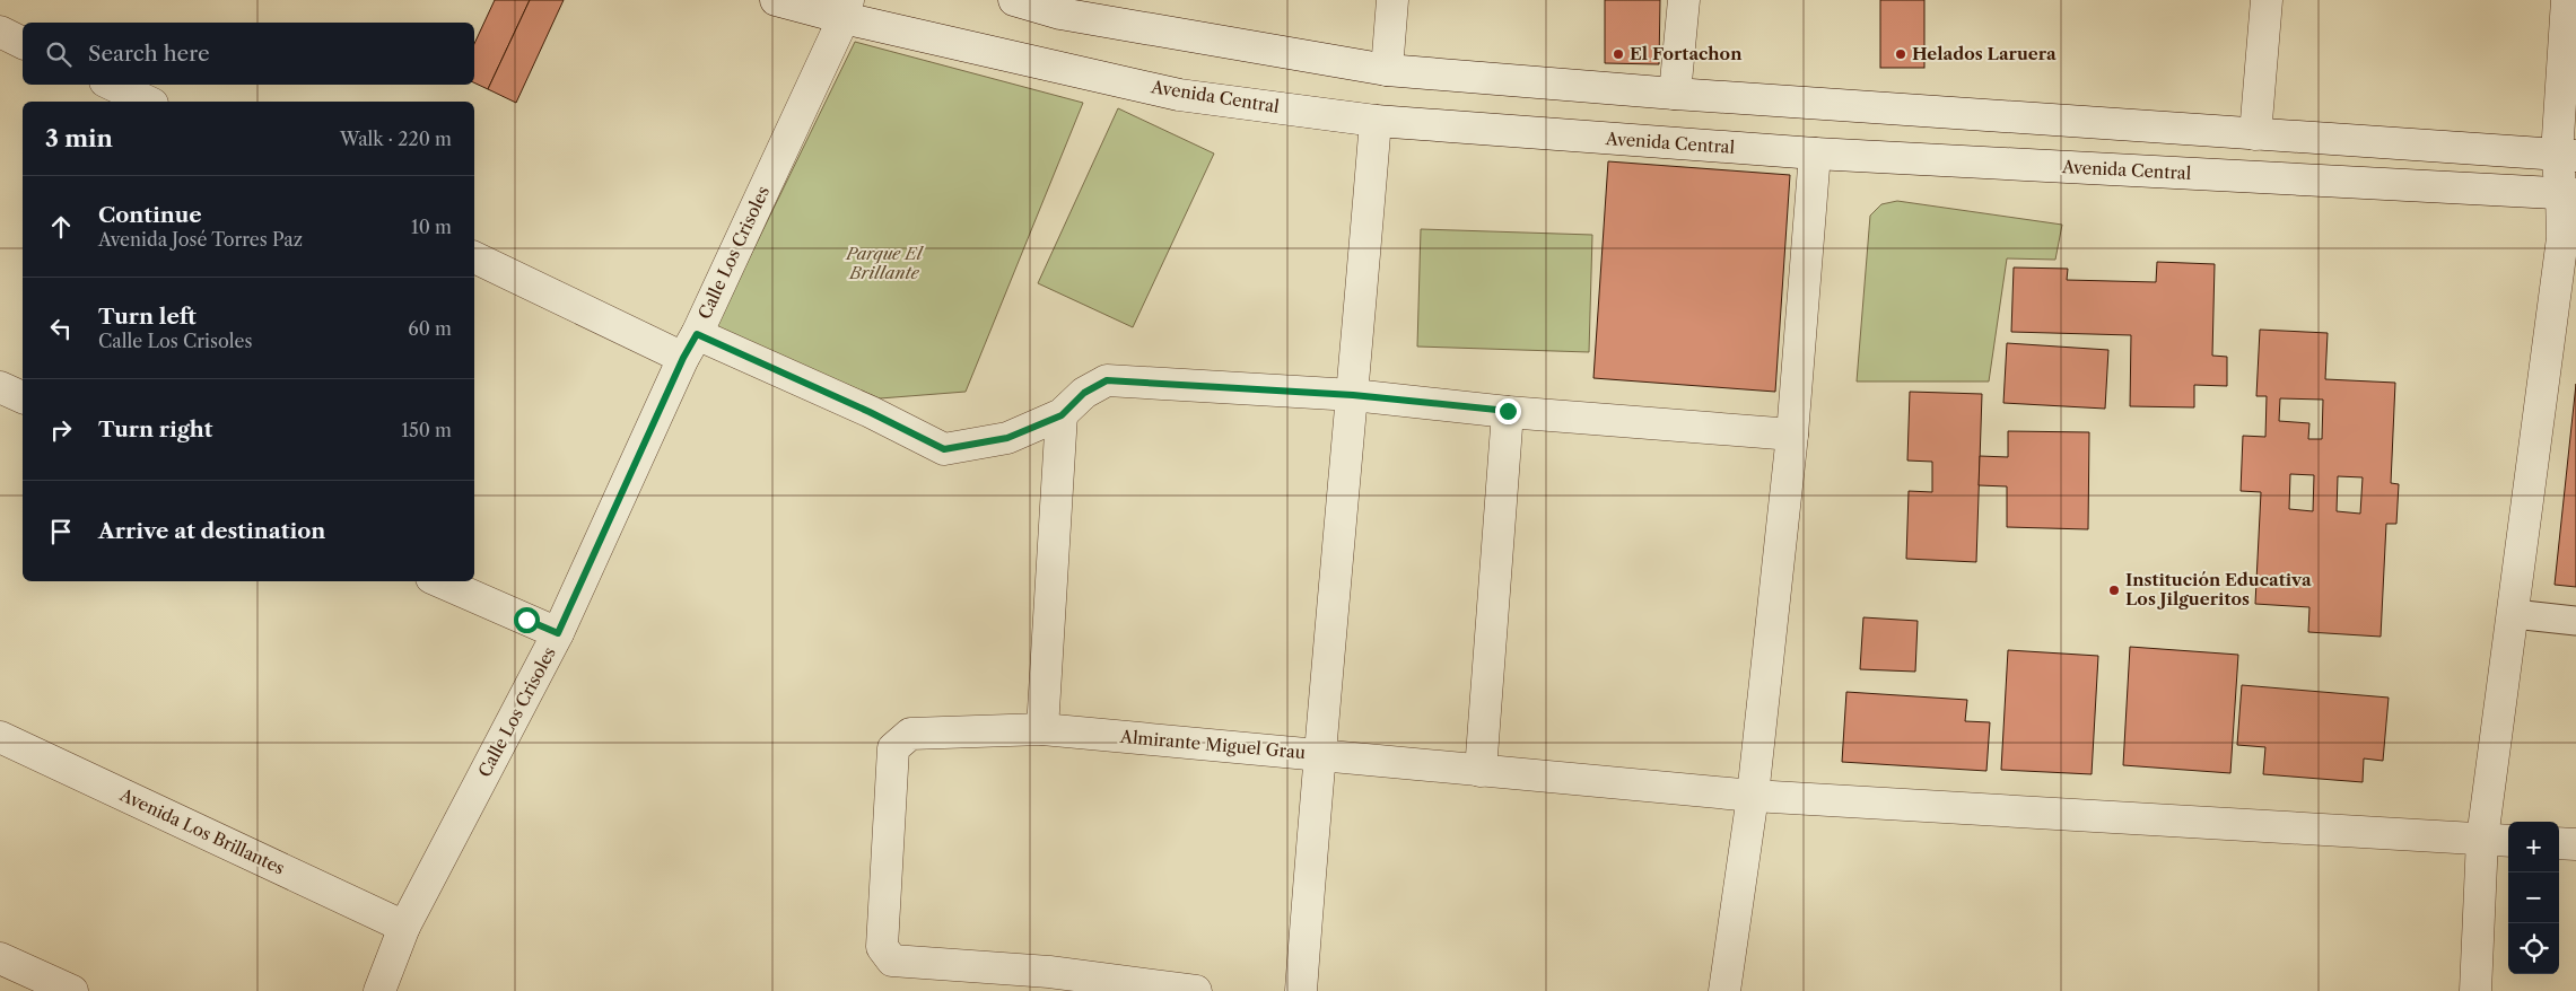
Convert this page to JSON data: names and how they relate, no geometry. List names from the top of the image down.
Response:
{
  "streets": {
    "street": [
      "Avenida Central",
      "Calle Los Crisoles",
      "Almirante Miguel Grau",
      "Avenida Los Brillantes"
    ]
  },
  "crossings": [
    ["Avenida Central", "Calle Los Crisoles"],
    ["Calle Los Crisoles", "Avenida Los Brillantes"]
  ],
  "parks": ["Parque El Brillante"],
  "places": ["El Fortachon", "Helados Laruera", "Institución Educativa Los Jilgueritos"],
  "page": {
    "search": "Search here",
    "heading": ["3 min", "Walk · 220 m"],
    "list": [
      ["Continue", "Avenida José Torres Paz", "10 m"],
      ["Turn left", "Calle Los Crisoles", "60 m"],
      ["Turn right", "150 m"],
      "Arrive at destination"
    ],
    "map_buttons": ["+", "−"]
  }
}
